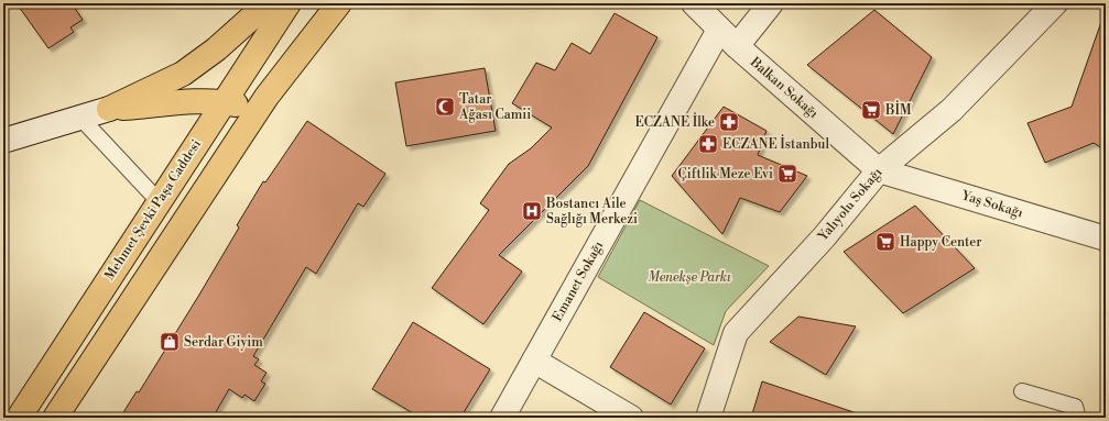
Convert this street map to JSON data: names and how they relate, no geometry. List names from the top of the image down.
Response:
{
  "streets": {
    "main road": ["Mehmet Şevki Paşa Caddesi"],
    "street": [
      "Balkan Sokağı",
      "Yalıyolu Sokağı",
      "Yaş Sokağı",
      "Emanet Sokağı"
    ]
  },
  "crossings": [
    ["Balkan Sokağı", "Yalıyolu Sokağı"],
    ["Balkan Sokağı", "Yaş Sokağı"],
    ["Balkan Sokağı", "Emanet Sokağı"],
    ["Yalıyolu Sokağı", "Yaş Sokağı"]
  ],
  "parks": ["Menekşe Parkı"],
  "places": {
    "mosque": ["Tatar Ağası Camii"],
    "supermarket": ["BİM", "Çiftlik Meze Evi", "Happy Center"],
    "pharmacy": ["ECZANE İlke", "ECZANE İstanbul"],
    "hospital": ["Bostancı Aile Sağlığı Merkezi"],
    "shop": ["Serdar Giyim"]
  }
}
